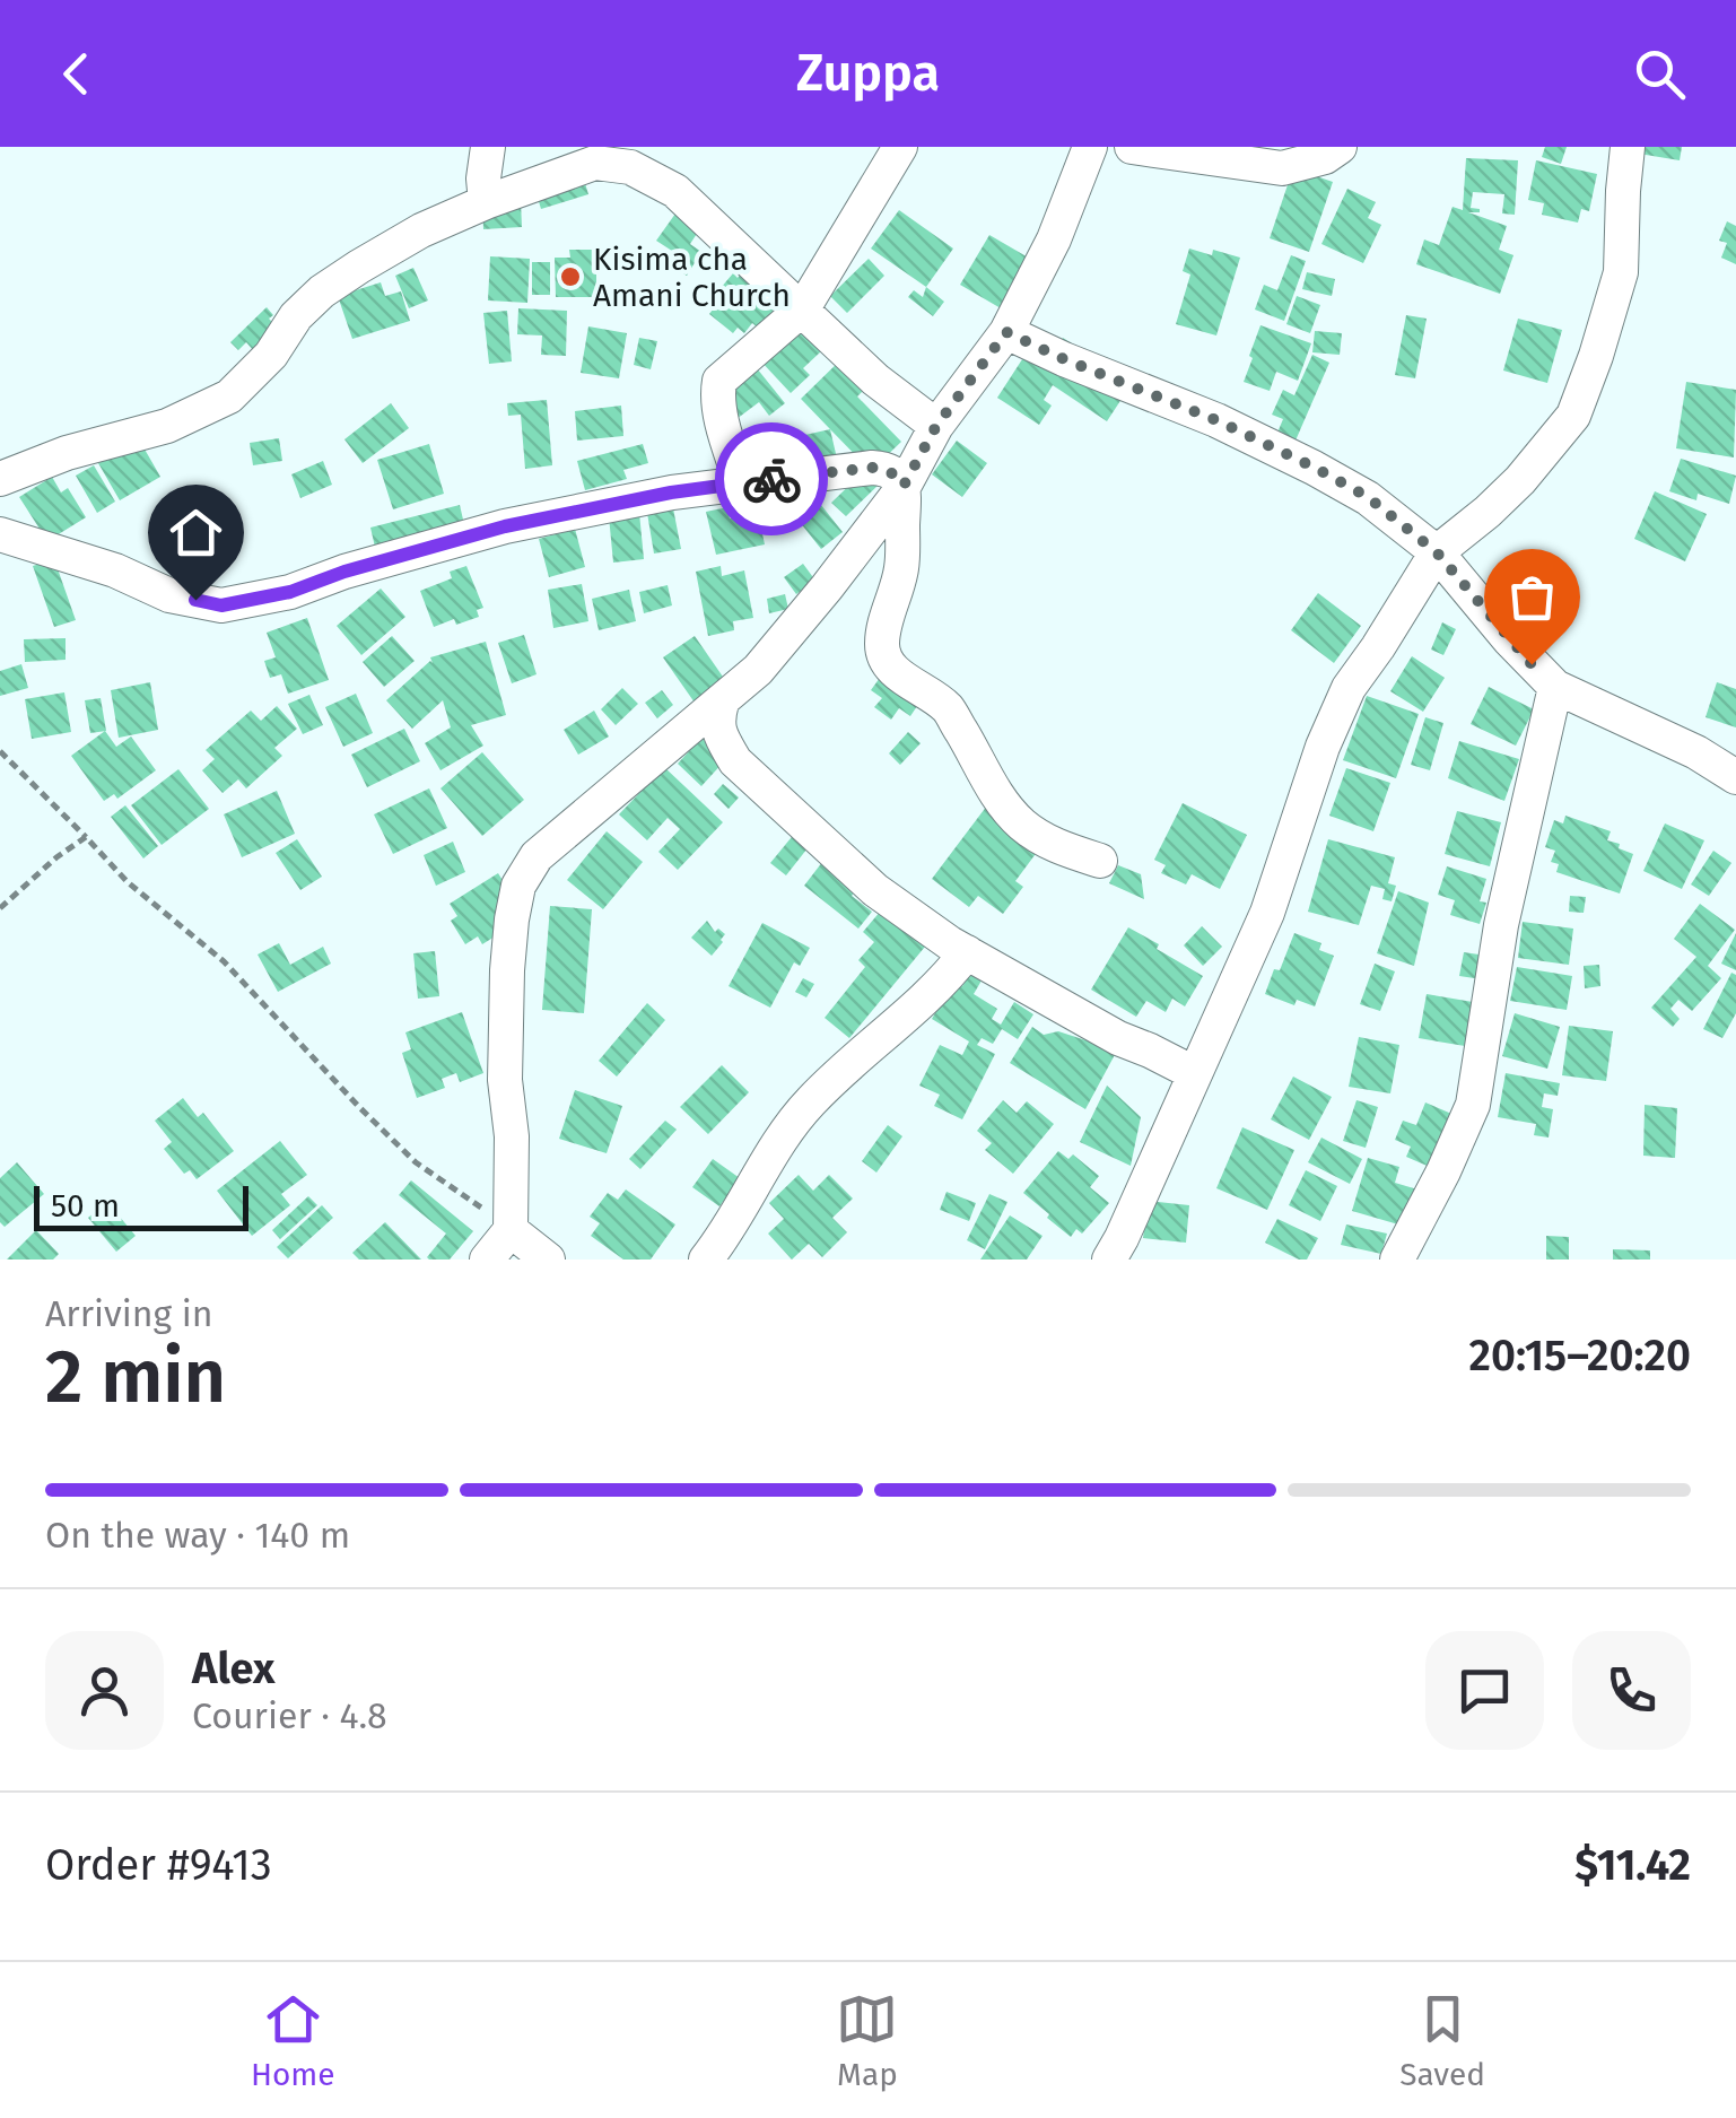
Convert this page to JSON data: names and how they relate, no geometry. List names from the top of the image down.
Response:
{
  "places": ["Kisima cha Amani Church"],
  "scale_bar": "50 m",
  "page": {
    "header": "Zuppa",
    "scale": "50 m",
    "heading": ["2 min", "Arriving in", "20:15–20:20"],
    "panel": [
      "Alex",
      "Courier · 4.8",
      "Order #9413",
      "$11.42"
    ],
    "bar": "On the way · 140 m",
    "tabs": ["Home", "Map", "Saved"]
  }
}
